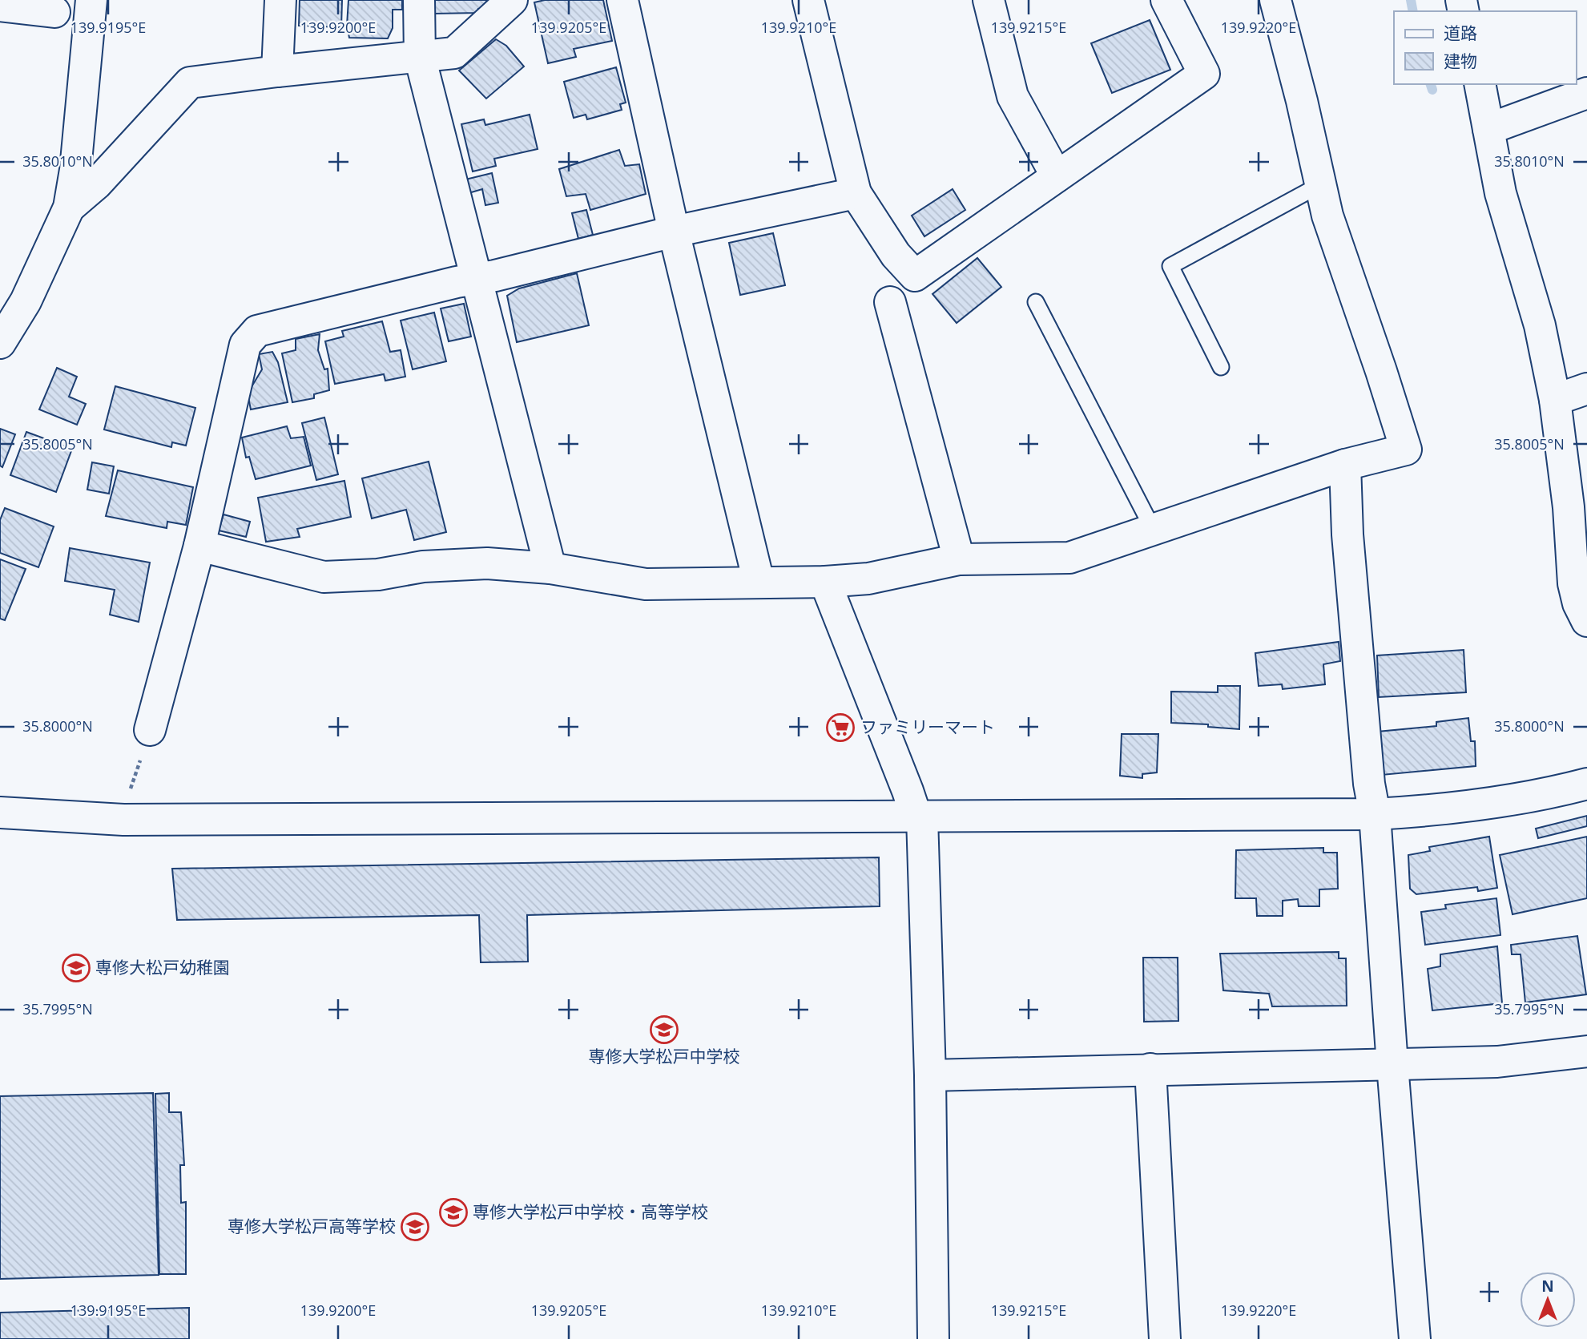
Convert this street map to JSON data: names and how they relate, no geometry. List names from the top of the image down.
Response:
{
  "places": {
    "supermarket": ["ファミリーマート"],
    "school or university": [
      "専修大松戸幼稚園",
      "専修大学松戸中学校",
      "専修大学松戸中学校・高等学校",
      "専修大学松戸高等学校"
    ]
  },
  "legend": ["道路", "建物"],
  "north": "top",
  "coordinates": [
    "139.9195°E",
    "139.9200°E",
    "139.9205°E",
    "139.9210°E",
    "139.9215°E",
    "139.9220°E",
    "35.8010°N",
    "35.8005°N",
    "35.8000°N",
    "35.7995°N"
  ]
}
